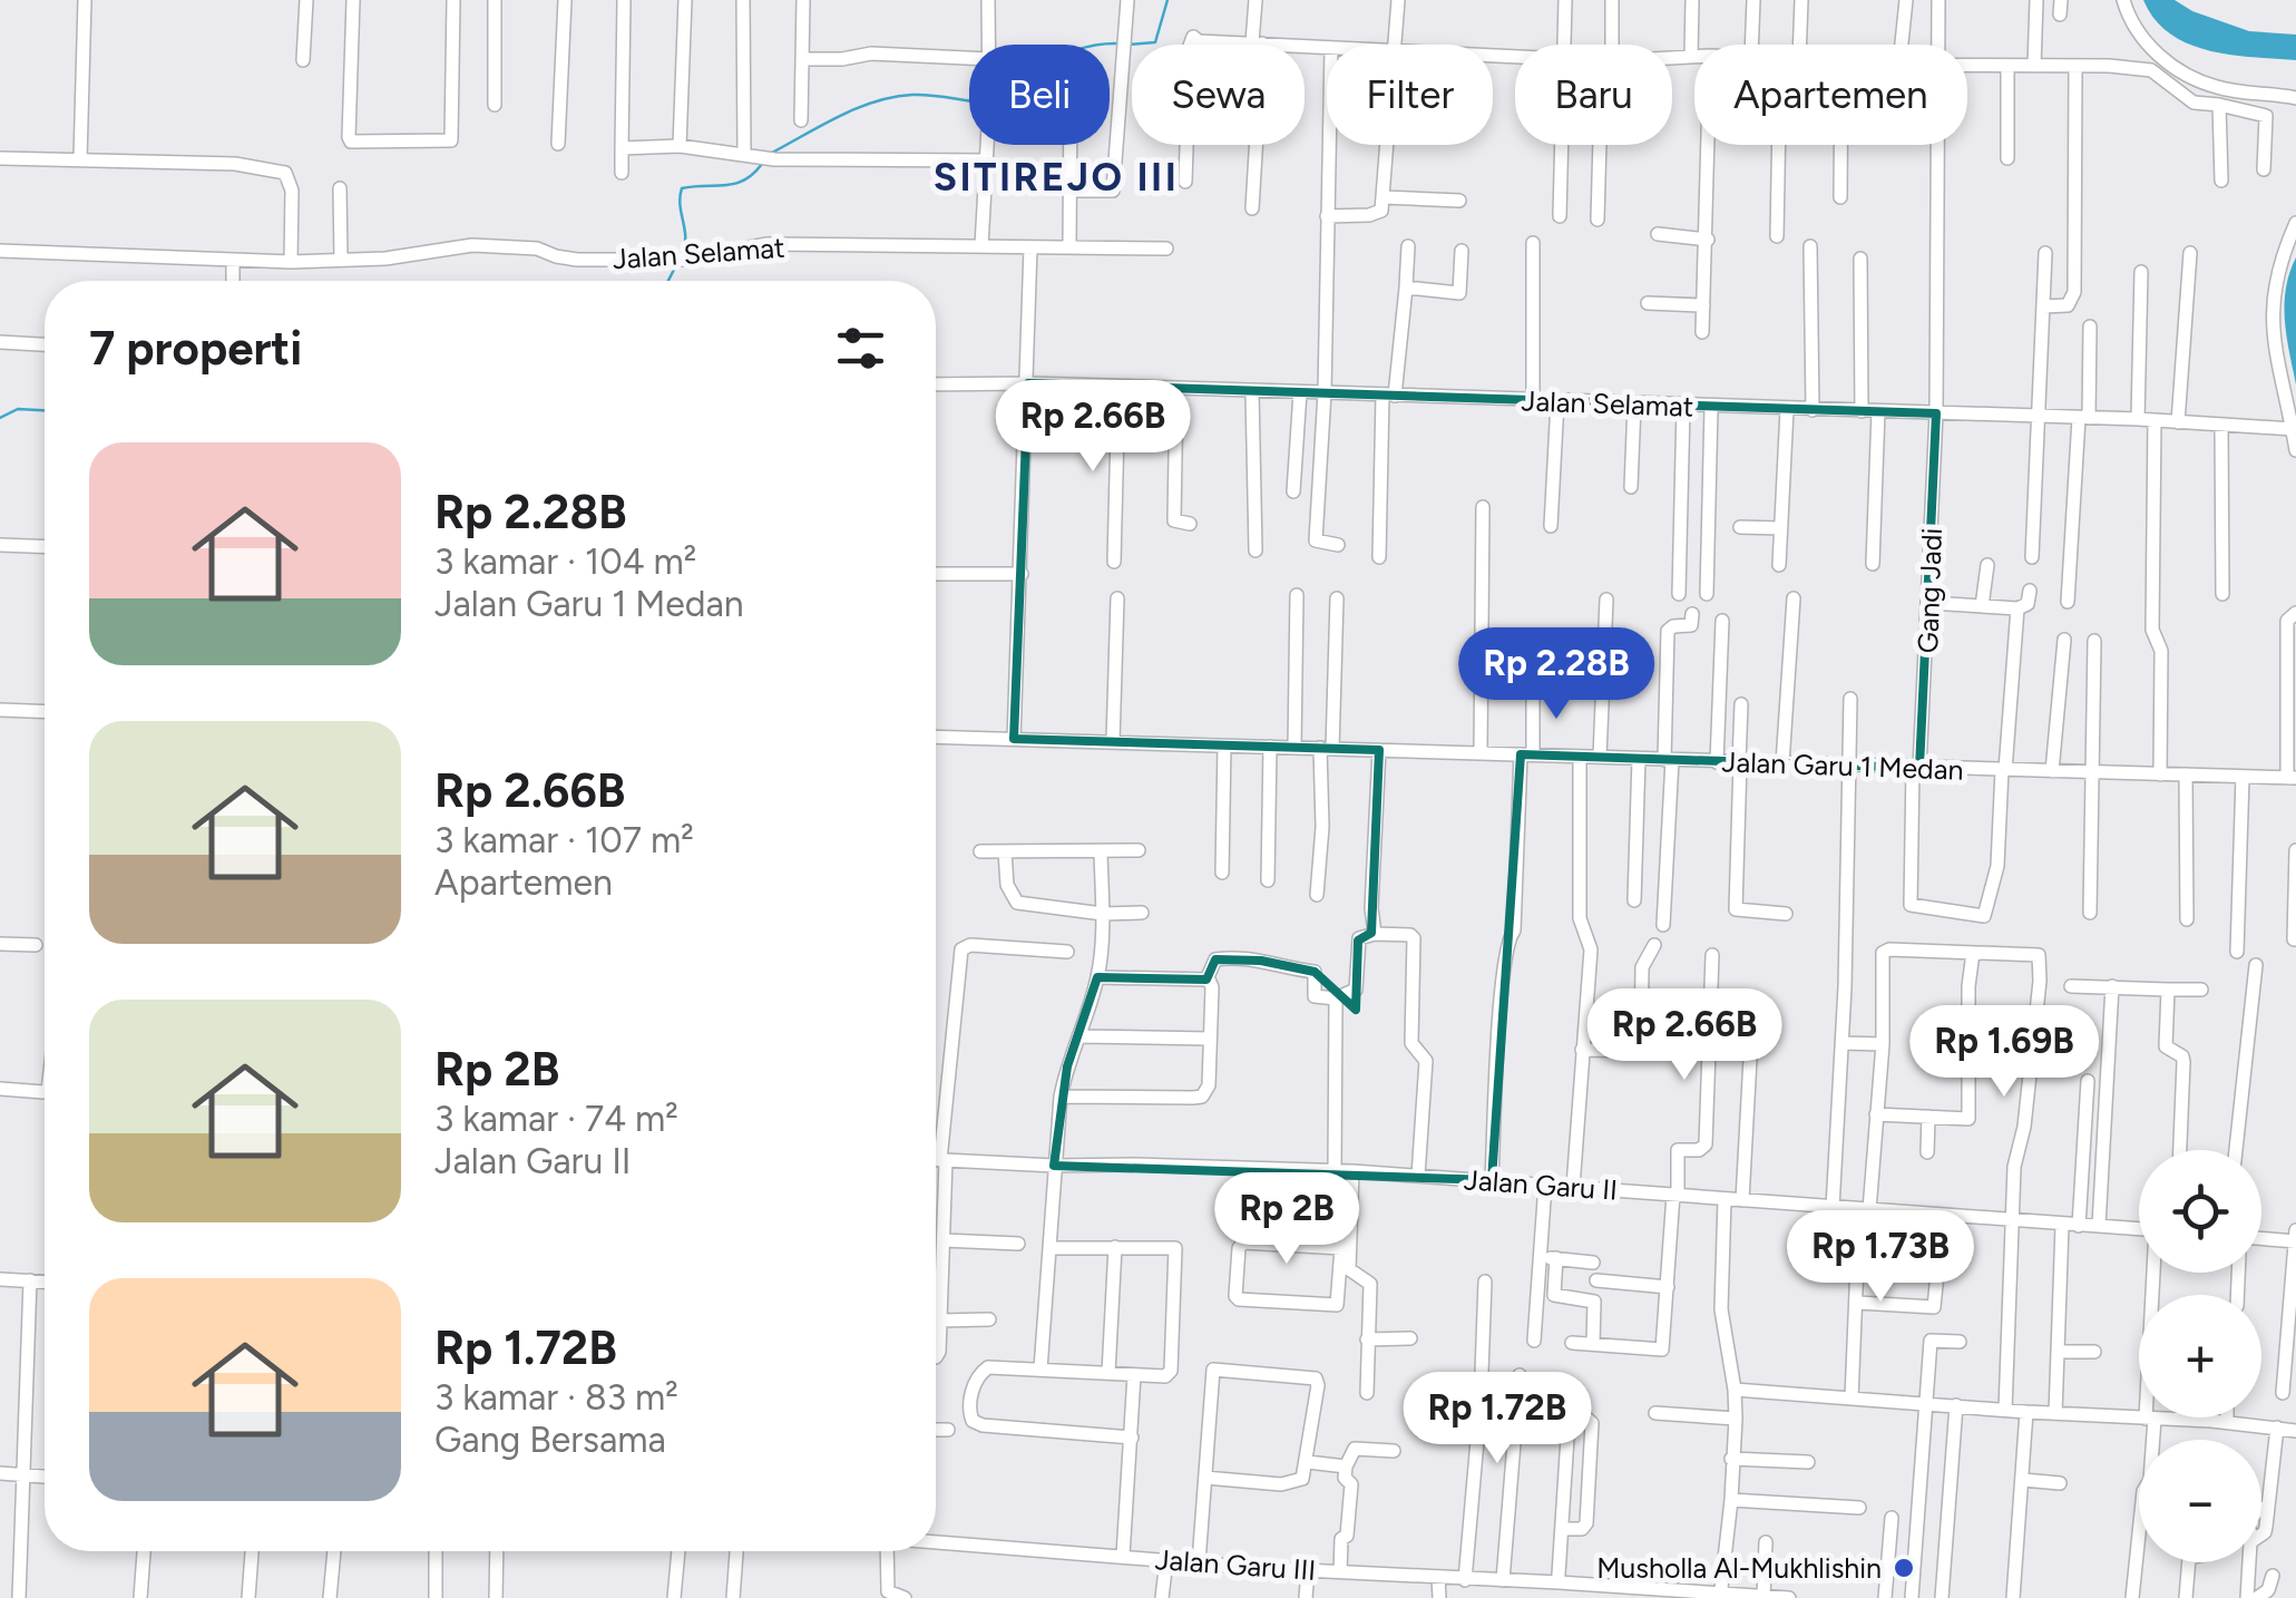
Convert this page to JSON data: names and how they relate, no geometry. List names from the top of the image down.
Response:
{
  "streets": {
    "street": [
      "Jalan Selamat",
      "Gang Jadi",
      "Jalan Garu 1 Medan",
      "Jalan Garu II",
      "Jalan Garu III"
    ]
  },
  "crossings": [
    ["Jalan Selamat", "Gang Jadi"],
    ["Gang Jadi", "Jalan Garu 1 Medan"]
  ],
  "districts": ["SITIREJO III"],
  "places": ["Musholla Al-Mukhlishin"],
  "page": {
    "chip": [
      "Beli",
      "Sewa",
      "Filter",
      "Baru",
      "Apartemen"
    ],
    "heading": "7 properti",
    "price": [
      "Rp 2.66B",
      "Rp 2.28B",
      "Rp 2.66B",
      "Rp 1.69B",
      "Rp 2B",
      "Rp 1.73B",
      "Rp 1.72B"
    ],
    "list": [
      {
        "name": "Rp 2.28B",
        "note": "3 kamar · 104 m² · Jalan Garu 1 Medan"
      },
      {
        "name": "Rp 2.66B",
        "note": "3 kamar · 107 m² · Apartemen"
      },
      {
        "name": "Rp 2B",
        "note": "3 kamar · 74 m² · Jalan Garu II"
      },
      {
        "name": "Rp 1.72B",
        "note": "3 kamar · 83 m² · Gang Bersama"
      }
    ],
    "map_buttons": ["+", "−"]
  }
}
